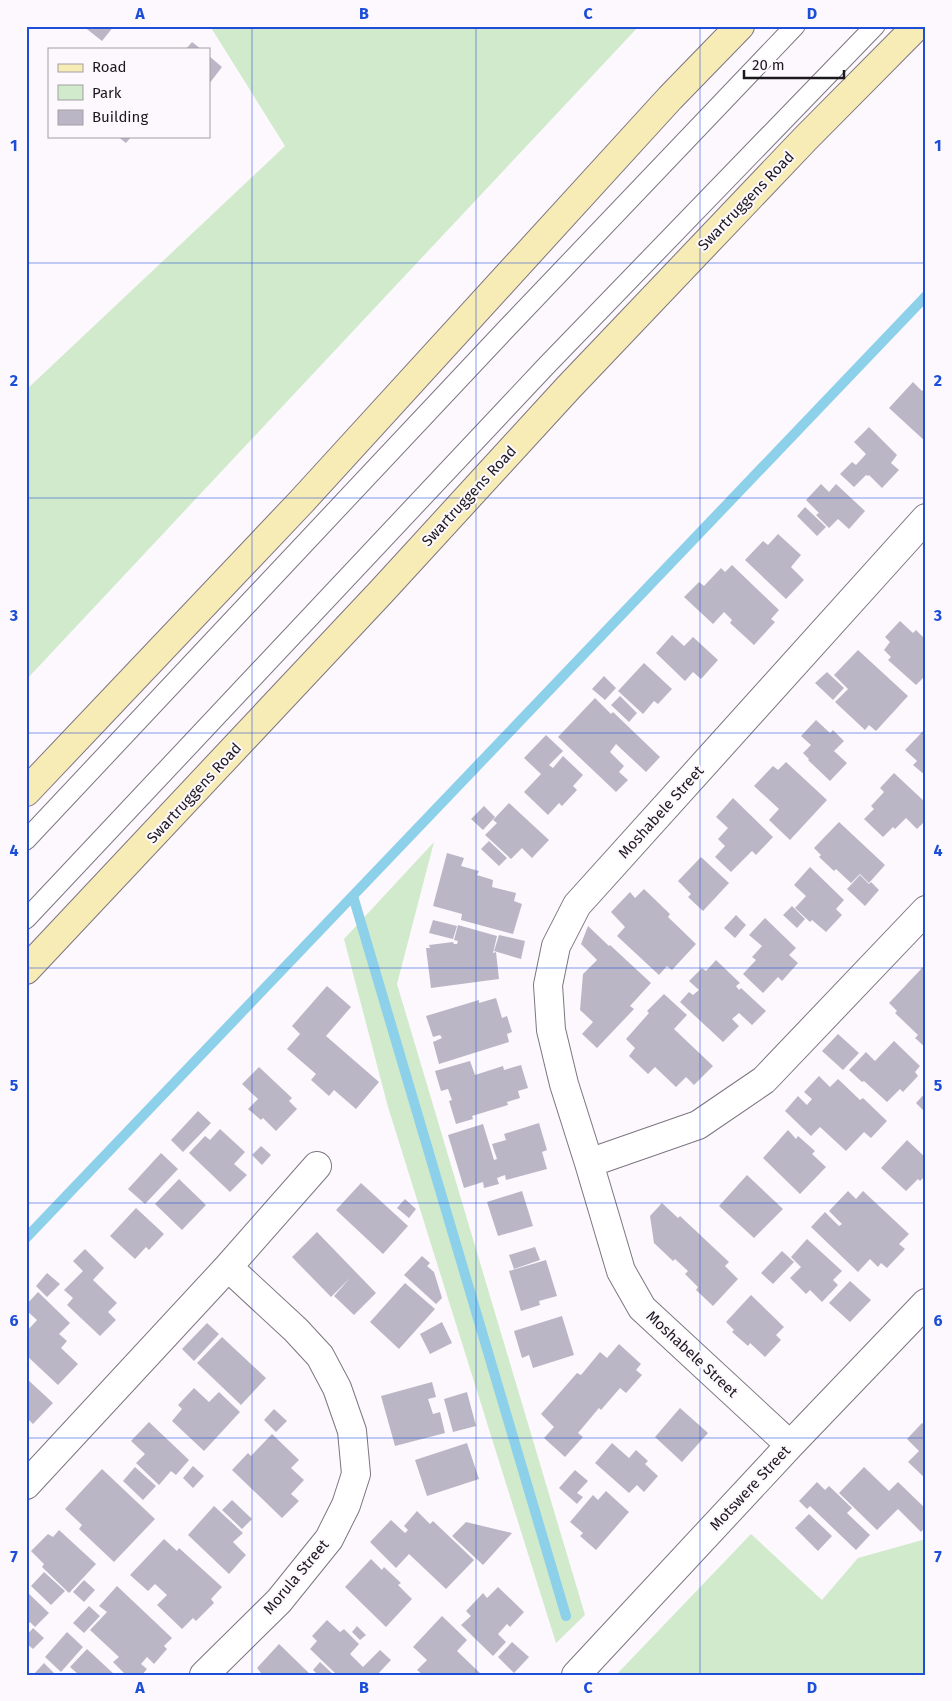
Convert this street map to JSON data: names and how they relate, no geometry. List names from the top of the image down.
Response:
{
  "streets": {
    "main road": ["Swartruggens Road"],
    "street": ["Moshabele Street", "Motswere Street", "Morula Street"]
  },
  "crossings": [
    ["Moshabele Street", "Motswere Street"]
  ],
  "legend": ["Road", "Park", "Building"],
  "scale_bar": "20 m",
  "grid": {
    "columns": [
      "A",
      "B",
      "C",
      "D"
    ],
    "rows": [
      "1",
      "2",
      "3",
      "4",
      "5",
      "6",
      "7"
    ]
  }
}
